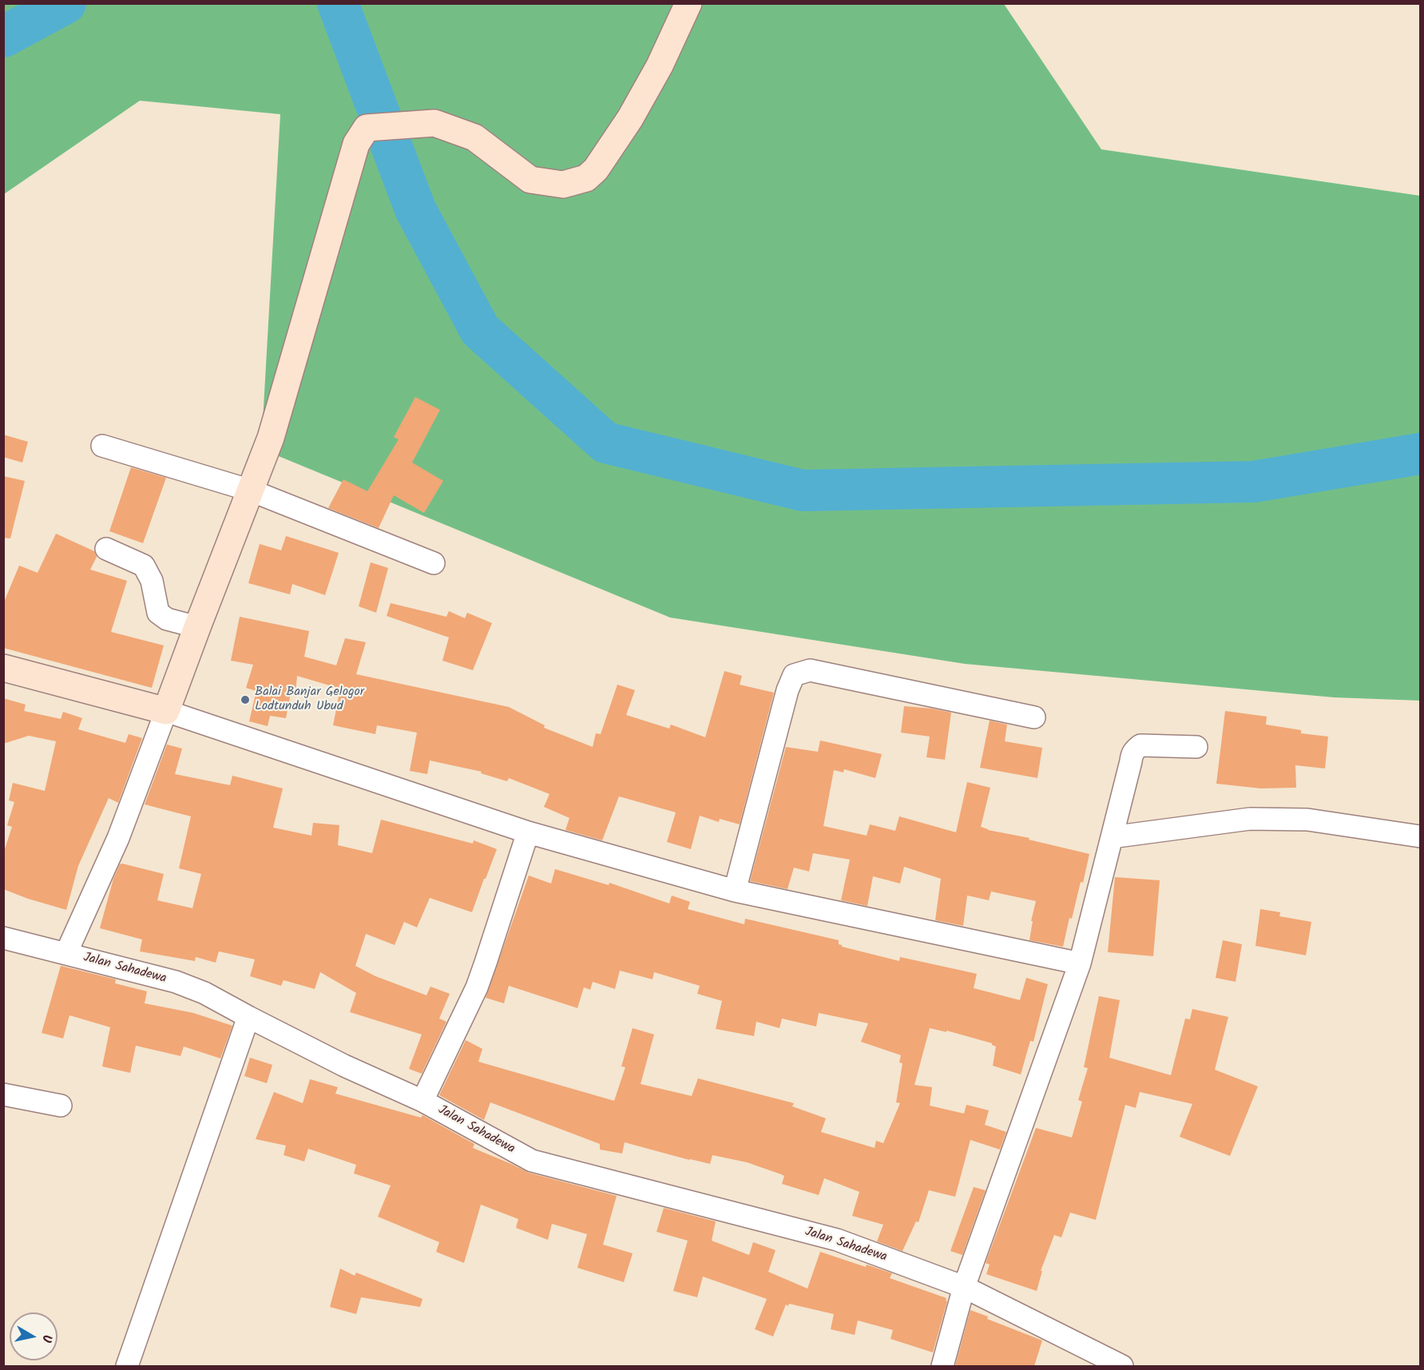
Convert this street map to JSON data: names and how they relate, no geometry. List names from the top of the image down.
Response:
{
  "streets": {
    "street": ["Jalan Sahadewa"]
  },
  "places": ["Balai Banjar Gelogor Lodtunduh Ubud"],
  "north": "right"
}
